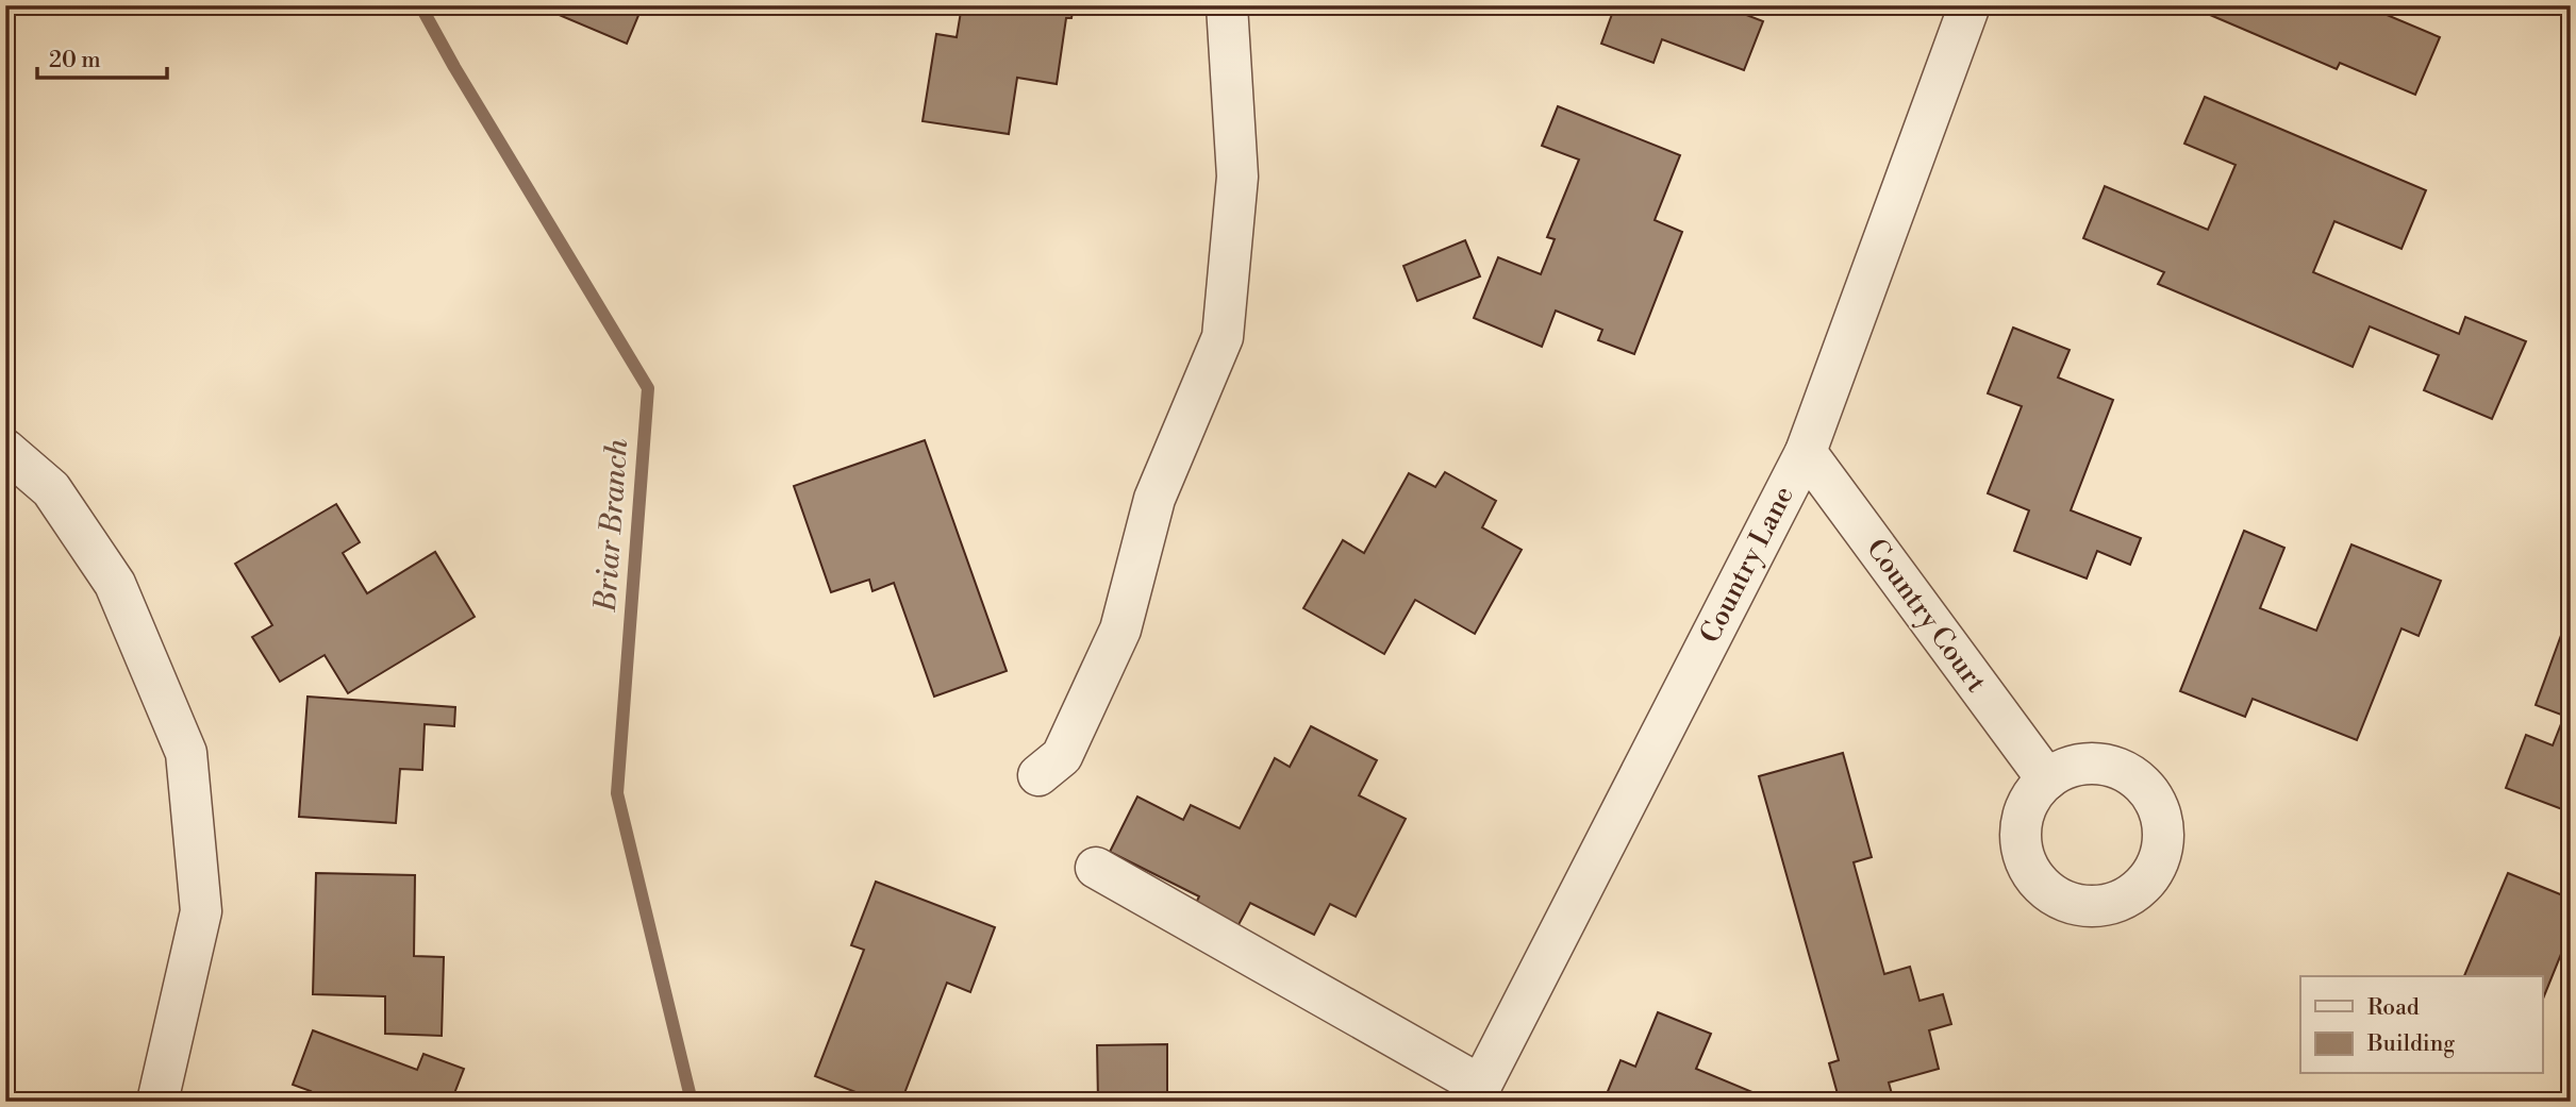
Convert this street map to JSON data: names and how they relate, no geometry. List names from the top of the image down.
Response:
{
  "streets": {
    "street": ["Country Lane", "Country Court"]
  },
  "crossings": [
    ["Country Lane", "Country Court"]
  ],
  "water": ["Briar Branch"],
  "legend": ["Road", "Building"],
  "scale_bar": "20 m"
}
